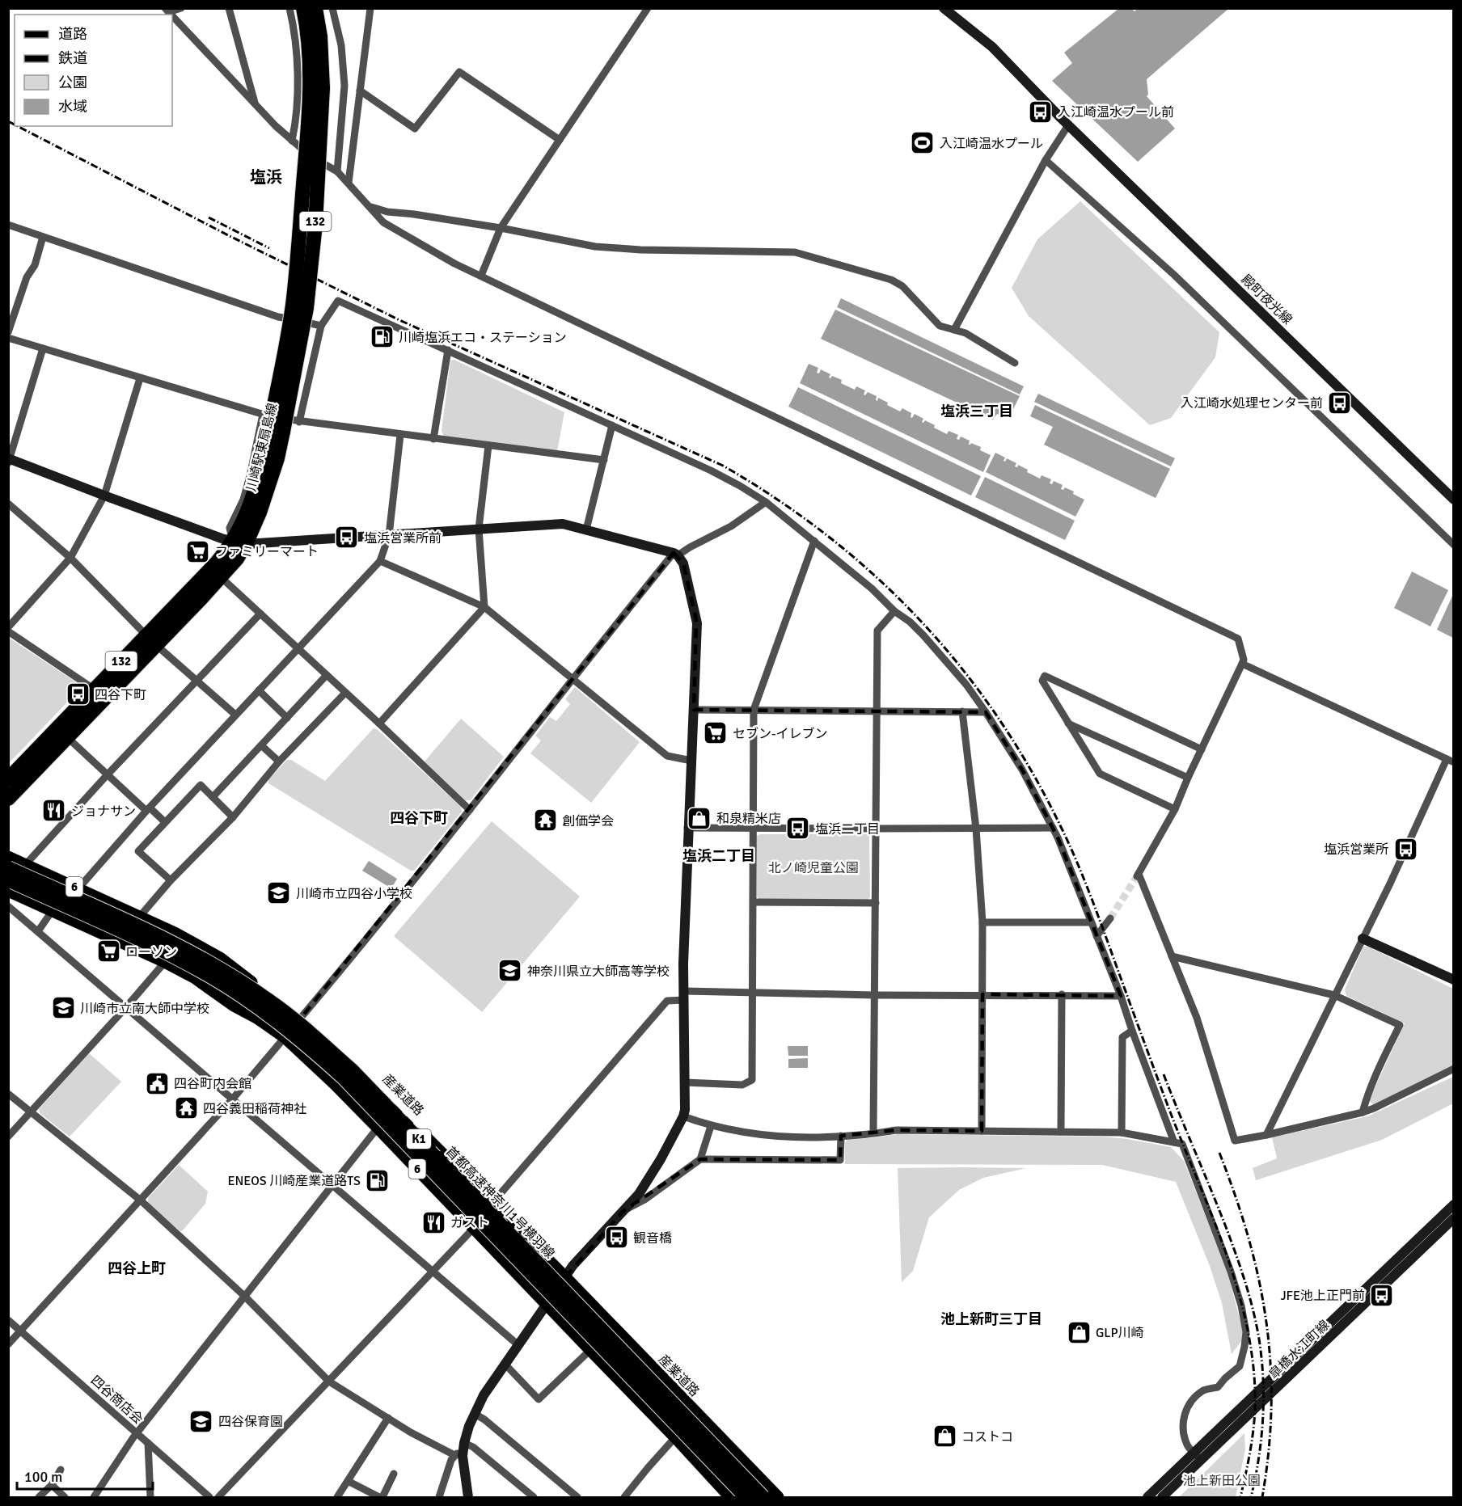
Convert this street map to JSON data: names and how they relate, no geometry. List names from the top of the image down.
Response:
{
  "streets": {
    "highway": [
      "132",
      "川崎駅東扇島線",
      "K1",
      "首都高速神奈川1号横羽線"
    ],
    "main road": ["6", "産業道路"],
    "street": ["殿町夜光線", "皐橋水江町線", "四谷商店会"]
  },
  "districts": [
    "塩浜",
    "塩浜三丁目",
    "四谷下町",
    "塩浜二丁目",
    "四谷上町",
    "池上新町三丁目"
  ],
  "parks": ["北ノ崎児童公園", "池上新田公園"],
  "places": {
    "bus stop": [
      "入江崎温水プール前",
      "入江崎水処理センター前",
      "塩浜営業所前",
      "四谷下町",
      "塩浜二丁目",
      "塩浜営業所",
      "観音橋",
      "JFE池上正門前"
    ],
    "sports": ["入江崎温水プール"],
    "fuel station": ["川崎塩浜エコ・ステーション", "ENEOS 川崎産業道路TS"],
    "supermarket": ["ファミリーマート", "セブン-イレブン", "ローソン"],
    "restaurant": ["ジョナサン", "ガスト"],
    "shop": ["和泉精米店", "GLP川崎", "コストコ"],
    "temple": ["創価学会", "四谷義田稲荷神社"],
    "school or university": [
      "川崎市立四谷小学校",
      "神奈川県立大師高等学校",
      "川崎市立南大師中学校",
      "四谷保育園"
    ],
    "public building": ["四谷町内会館"]
  },
  "legend": [
    "道路",
    "鉄道",
    "公園",
    "水域"
  ],
  "scale_bar": "100 m"
}
